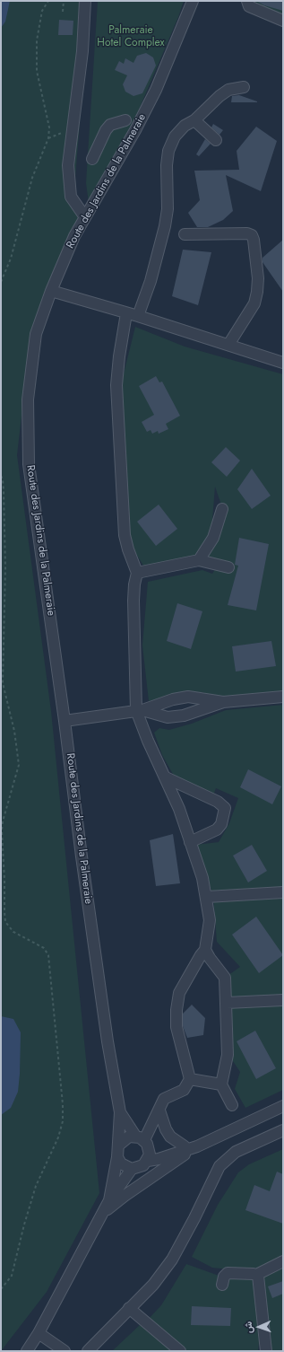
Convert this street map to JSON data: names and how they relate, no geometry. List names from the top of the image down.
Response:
{
  "streets": {
    "street": ["Route des Jardins de la Palmeraie"]
  },
  "parks": ["Palmeraie Hotel Complex"],
  "north": "left"
}
